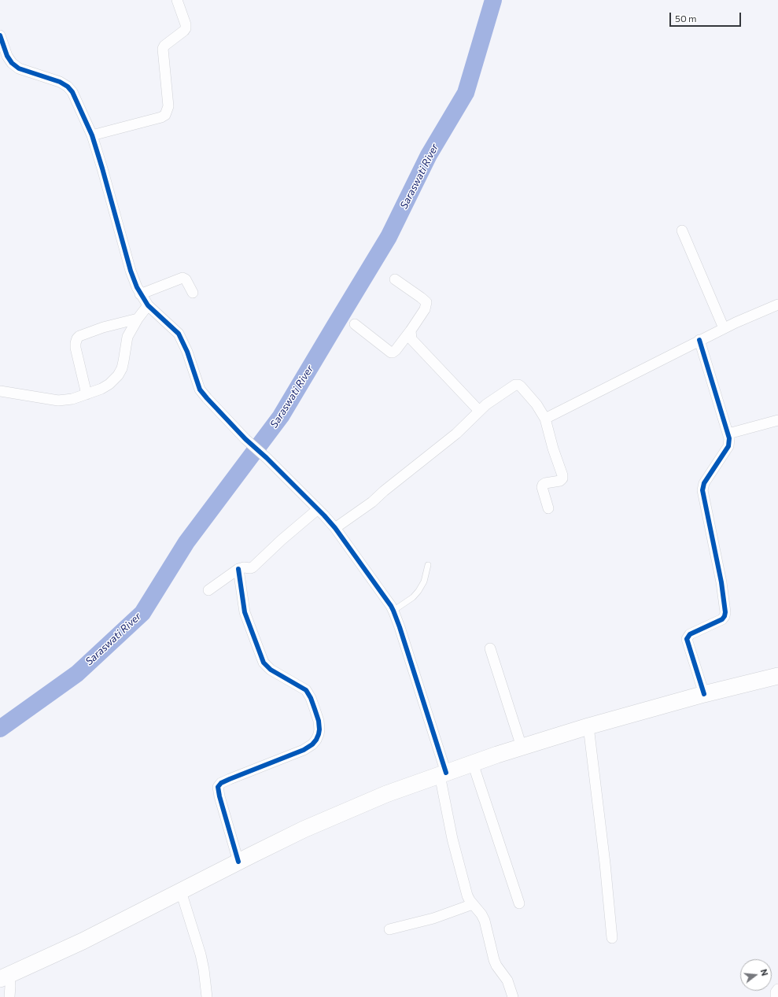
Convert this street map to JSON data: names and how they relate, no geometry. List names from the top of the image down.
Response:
{
  "water": ["Saraswati River"],
  "scale_bar": "50 m",
  "north": "right"
}
